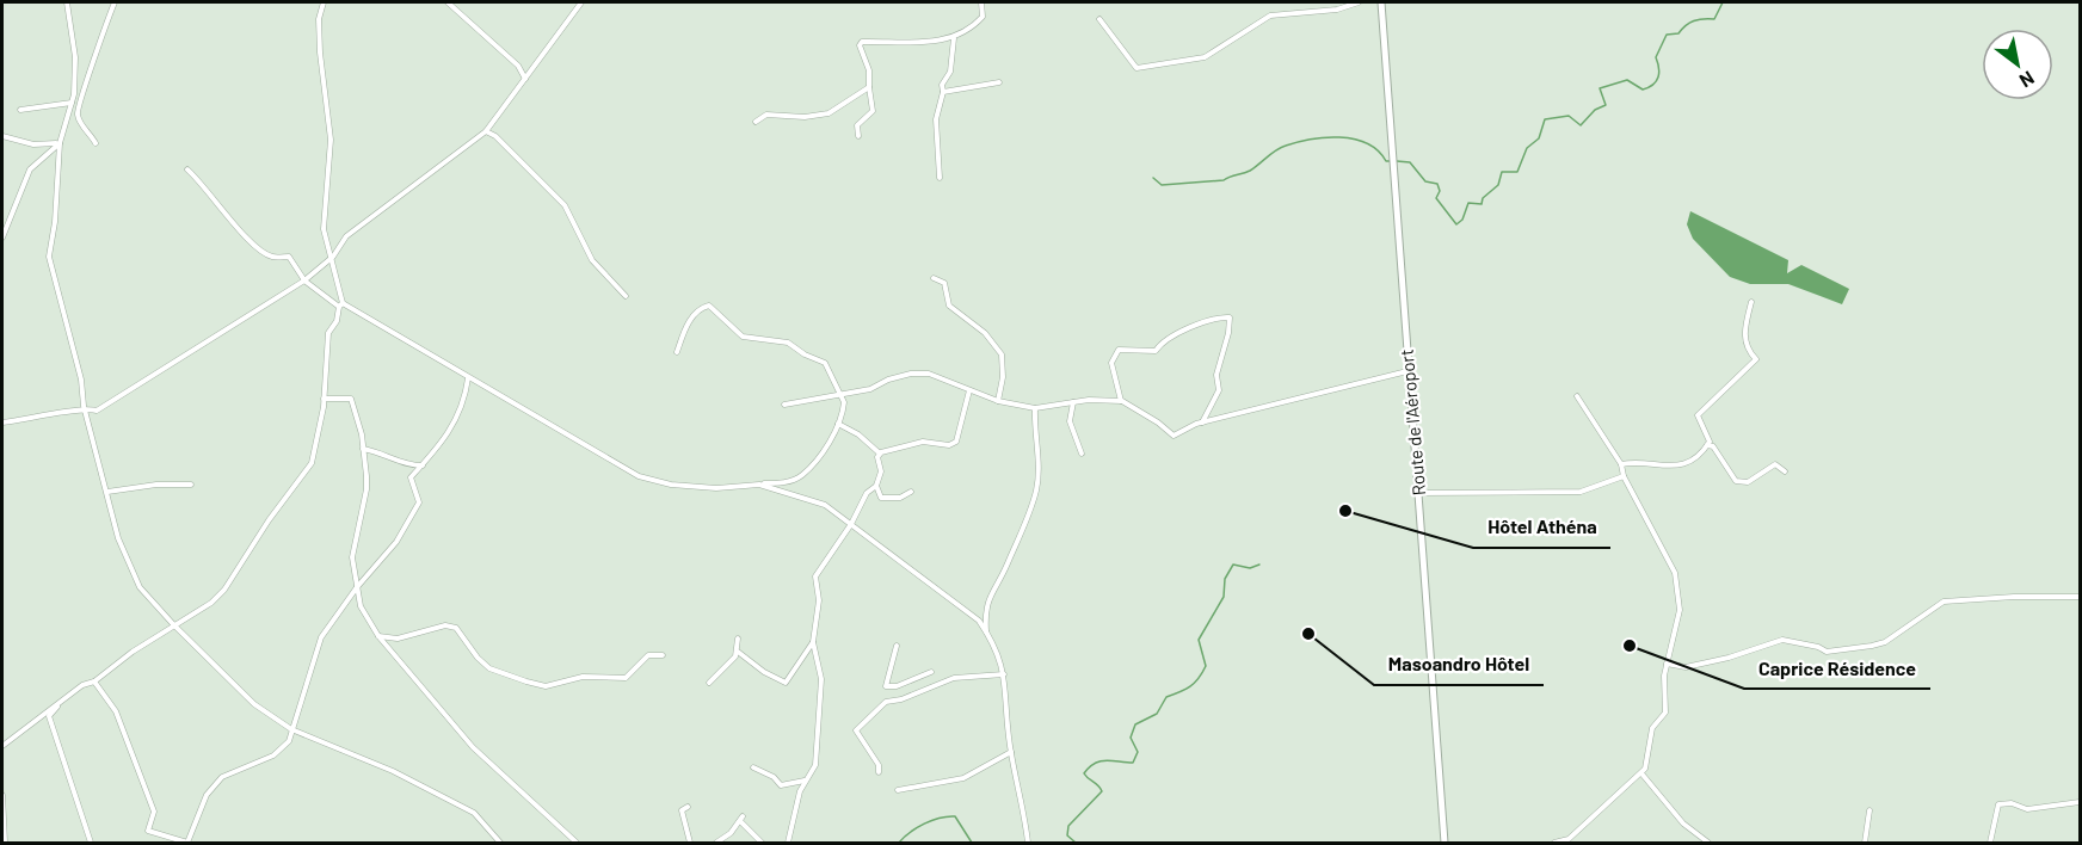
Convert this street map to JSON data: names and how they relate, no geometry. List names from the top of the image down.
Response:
{
  "streets": {
    "main road": ["Route de l'Aéroport"]
  },
  "places": ["Hôtel Athéna", "Masoandro Hôtel", "Caprice Résidence"],
  "north": "bottom right"
}
